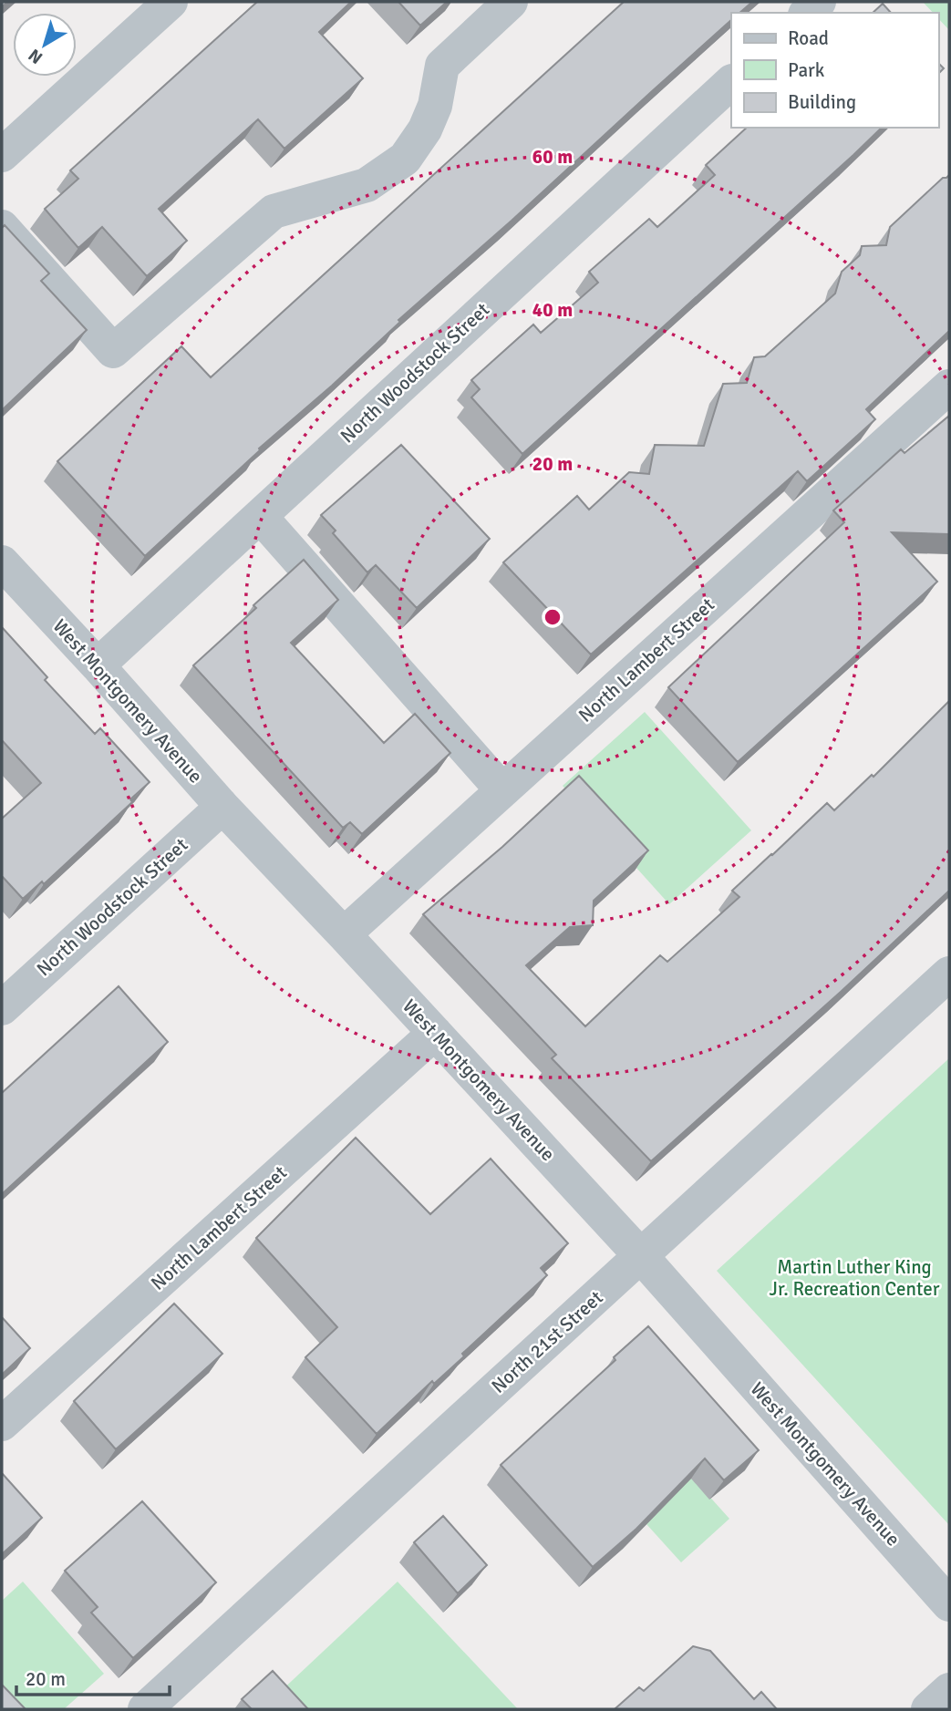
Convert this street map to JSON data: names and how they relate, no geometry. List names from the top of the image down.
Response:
{
  "streets": {
    "street": [
      "North Woodstock Street",
      "North Lambert Street",
      "West Montgomery Avenue",
      "North 21st Street"
    ]
  },
  "crossings": [
    ["North Woodstock Street", "West Montgomery Avenue"],
    ["North Lambert Street", "West Montgomery Avenue"],
    ["West Montgomery Avenue", "North 21st Street"]
  ],
  "parks": ["Martin Luther King Jr. Recreation Center"],
  "legend": ["Road", "Park", "Building"],
  "scale_bar": "20 m",
  "north": "bottom left",
  "rings": ["60 m", "40 m", "20 m"]
}
